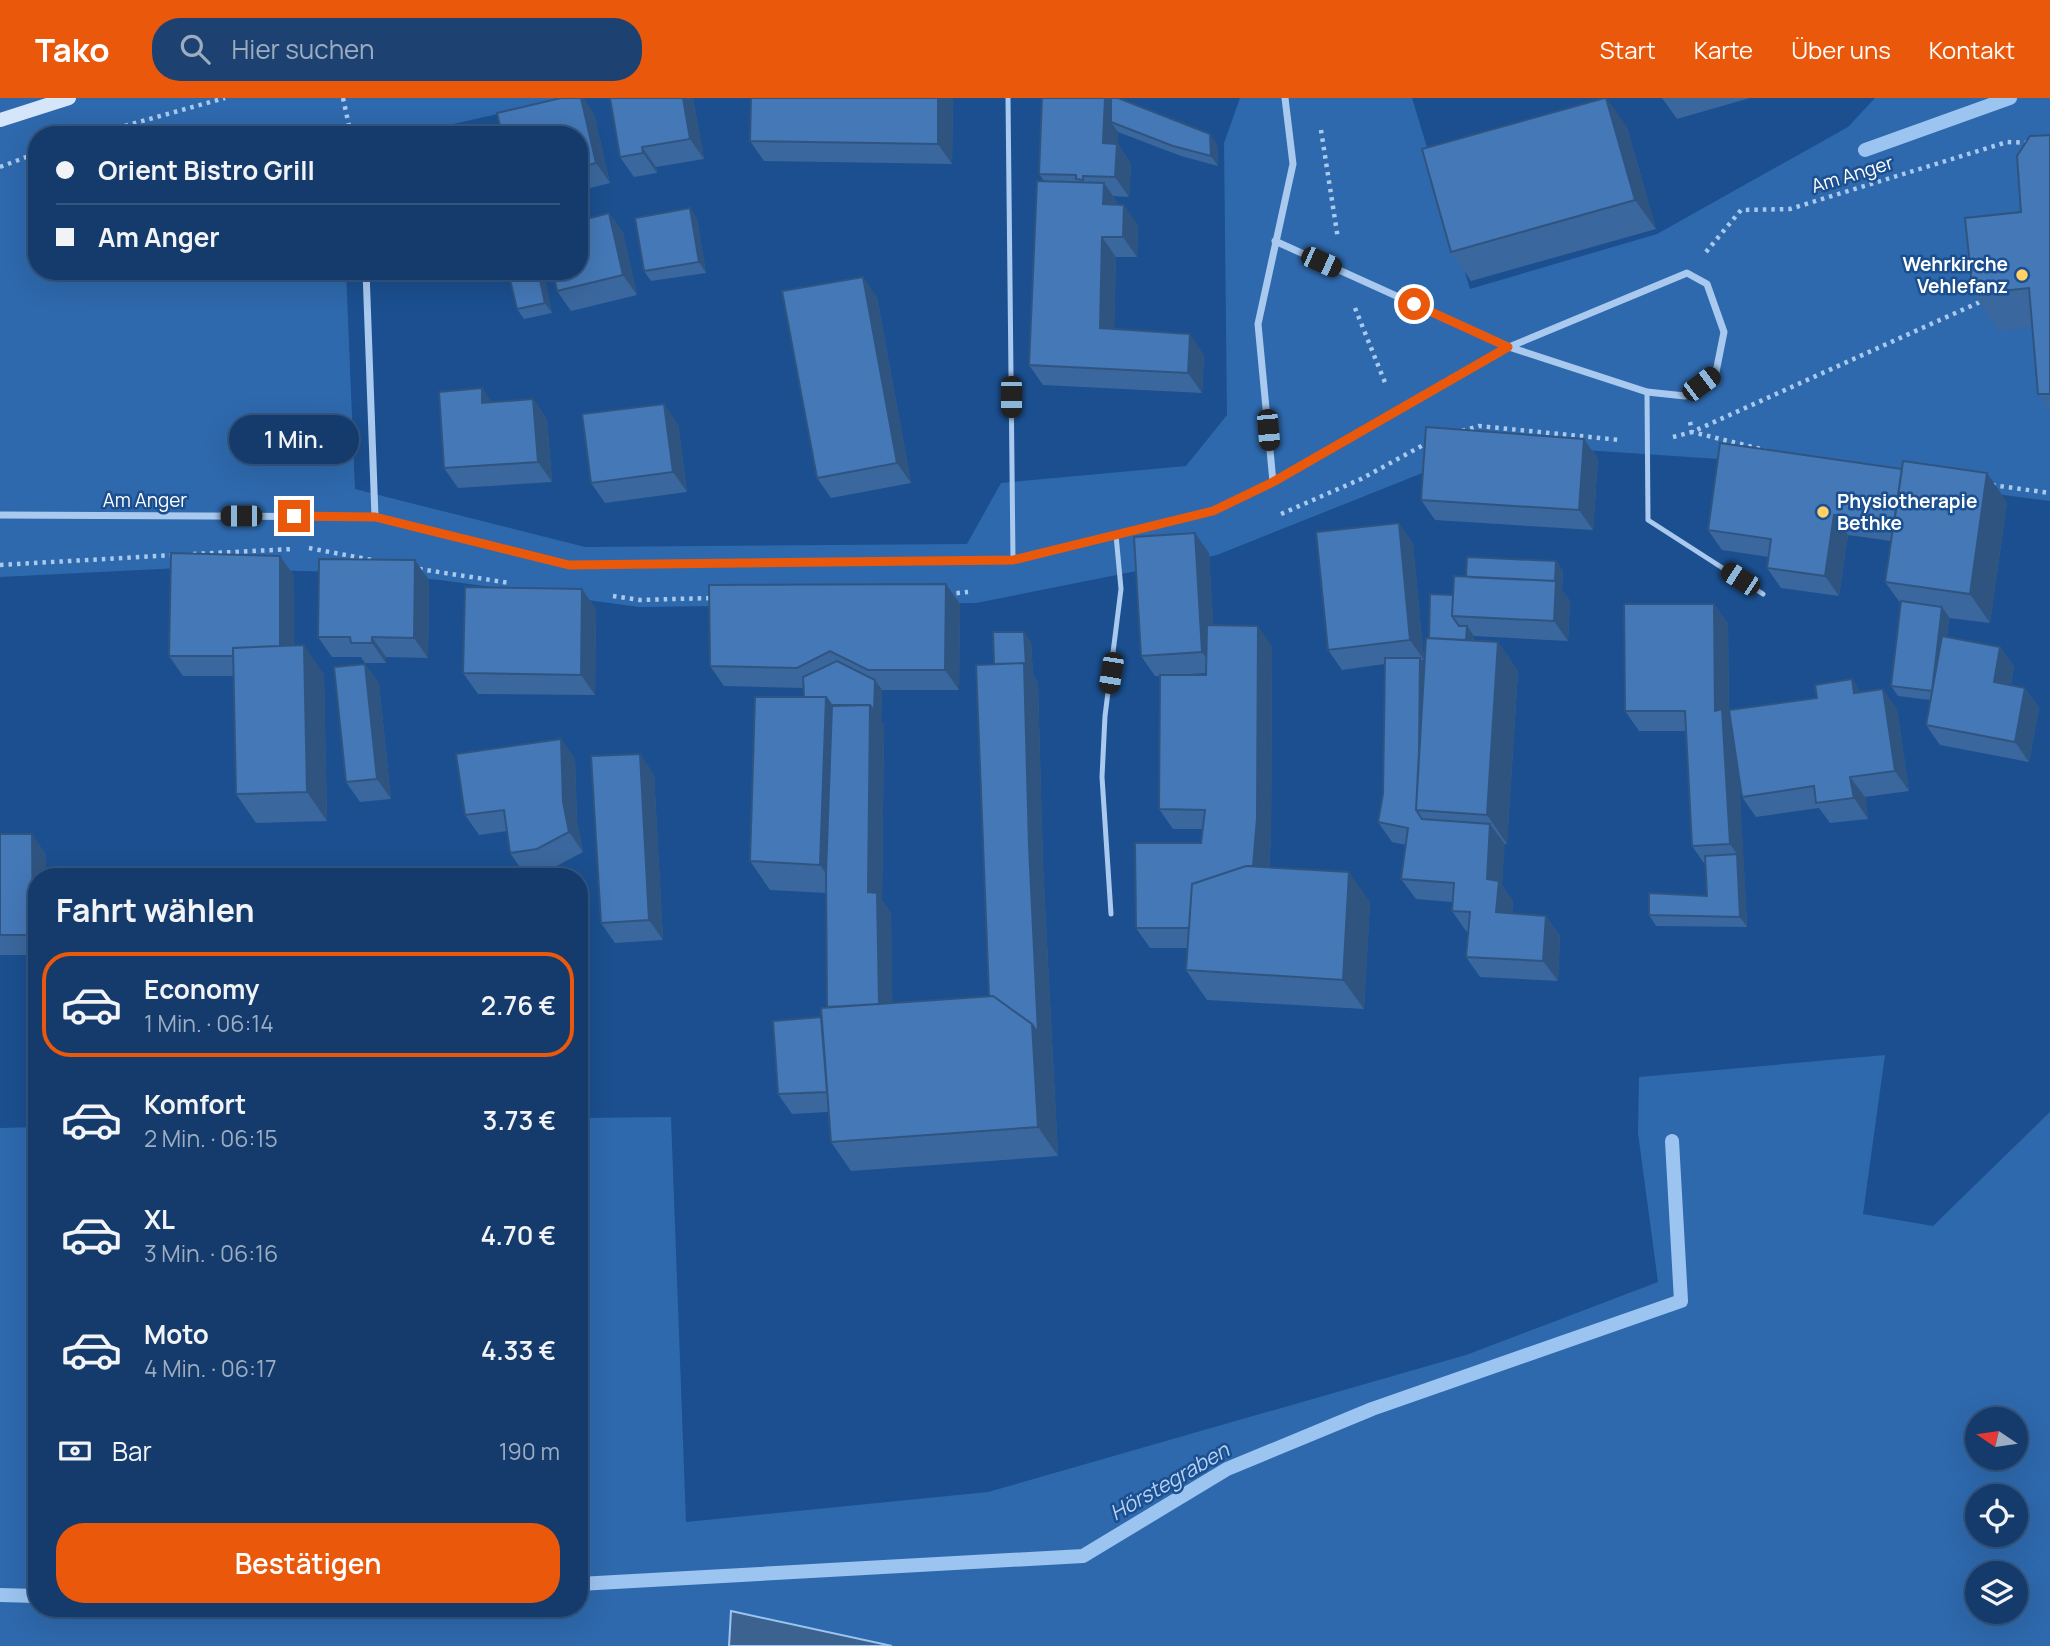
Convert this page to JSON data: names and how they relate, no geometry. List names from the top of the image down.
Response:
{
  "streets": {
    "street": ["Am Anger"]
  },
  "water": ["Hörstegraben"],
  "places": ["Wehrkirche Vehlefanz", "Physiotherapie Bethke"],
  "north": "left",
  "page": {
    "header": "Tako",
    "search": "Hier suchen",
    "nav": [
      "Start",
      "Karte",
      "Über uns",
      "Kontakt"
    ],
    "banner": ["Orient Bistro Grill", "Am Anger"],
    "bubble": "1 Min.",
    "heading": "Fahrt wählen",
    "list": [
      {
        "name": "Economy",
        "note": "1 Min. · 06:14",
        "value": "2.76 €"
      },
      {
        "name": "Komfort",
        "note": "2 Min. · 06:15",
        "value": "3.73 €"
      },
      {
        "name": "XL",
        "note": "3 Min. · 06:16",
        "value": "4.70 €"
      },
      {
        "name": "Moto",
        "note": "4 Min. · 06:17",
        "value": "4.33 €"
      }
    ],
    "pay": ["Bar", "190 m"],
    "buttons": "Bestätigen"
  }
}
